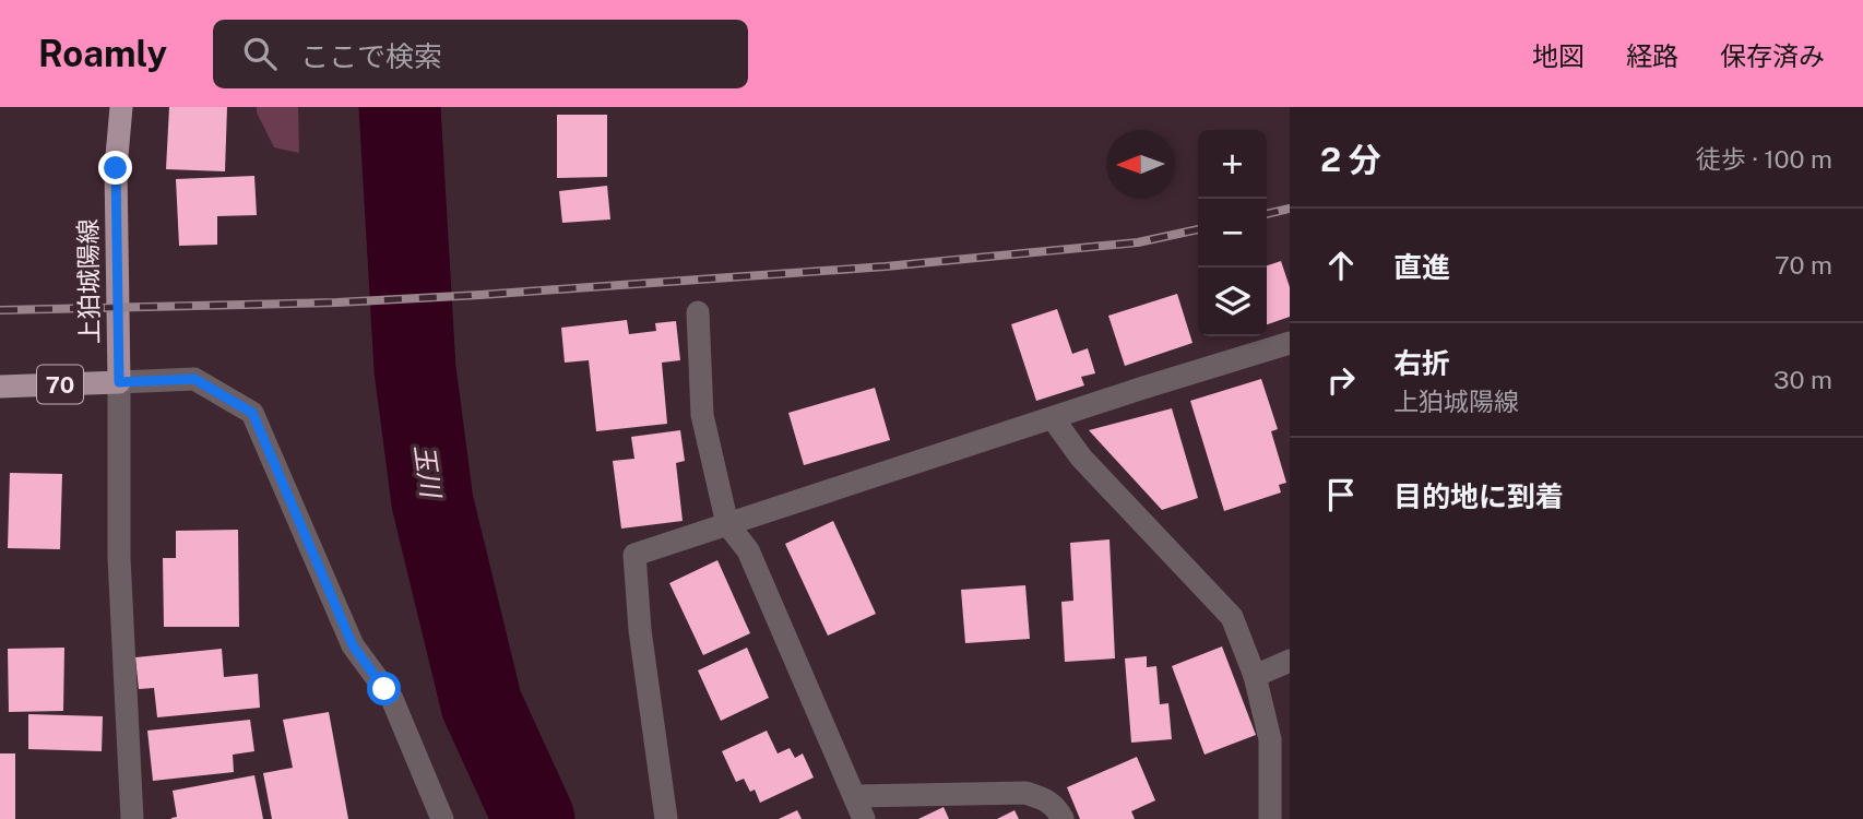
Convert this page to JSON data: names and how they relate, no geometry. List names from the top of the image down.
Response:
{
  "streets": {
    "main road": ["上狛城陽線", "70"]
  },
  "crossings": [
    ["上狛城陽線", "70"]
  ],
  "water": ["玉川"],
  "north": "left",
  "page": {
    "header": "Roamly",
    "search": "ここで検索",
    "nav": ["地図", "経路", "保存済み"],
    "heading": ["2 分", "徒歩 · 100 m"],
    "map_buttons": ["+", "−"],
    "list": [
      ["直進", "70 m"],
      ["右折", "上狛城陽線", "30 m"],
      "目的地に到着"
    ]
  }
}
